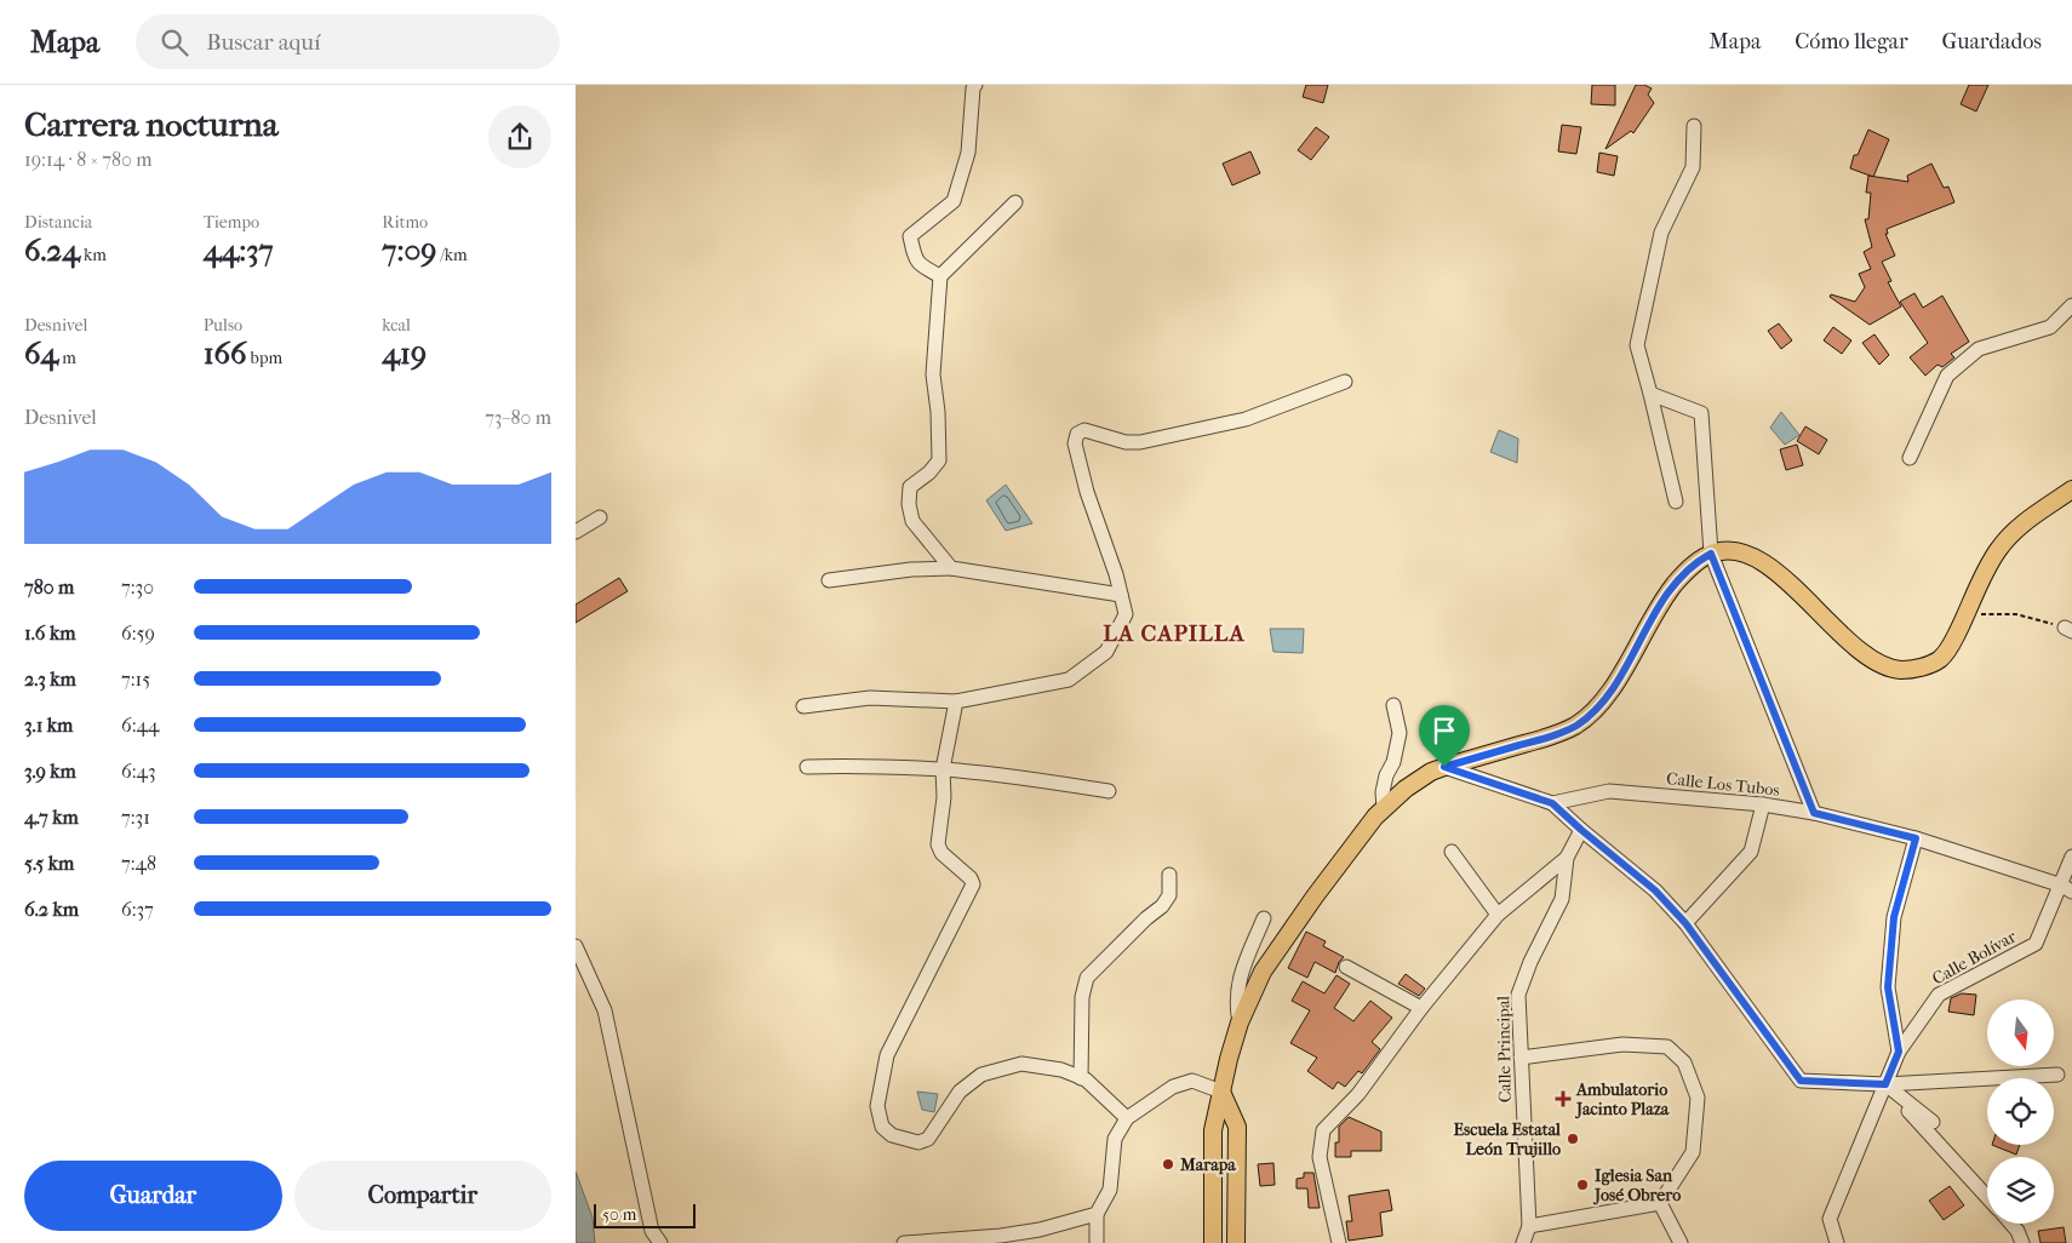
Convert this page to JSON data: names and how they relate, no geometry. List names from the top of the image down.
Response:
{
  "streets": {
    "street": ["Calle Los Tubos", "Calle Bolívar", "Calle Principal"]
  },
  "crossings": [
    ["Calle Los Tubos", "Calle Bolívar"]
  ],
  "districts": ["LA CAPILLA"],
  "places": {
    "health": ["Ambulatorio Jacinto Plaza"],
    "other": ["Escuela Estatal León Trujillo", "Marapa", "Iglesia San José Obrero"]
  },
  "scale_bar": "50 m",
  "north": "bottom",
  "page": {
    "header": "Mapa",
    "search": "Buscar aquí",
    "nav": ["Mapa", "Cómo llegar", "Guardados"],
    "heading": ["Carrera nocturna", "19:14 · 8 × 780 m"],
    "stats": [
      ["Distancia", "6.24 km"],
      ["Tiempo", "44:37"],
      ["Ritmo", "7:09 /km"],
      ["Desnivel", "64 m"],
      ["Pulso", "166 bpm"],
      ["kcal", "419"]
    ],
    "chart": ["Desnivel", "73–80 m"],
    "list": [
      {
        "name": "780 m",
        "note": "7:30"
      },
      {
        "name": "1.6 km",
        "note": "6:59"
      },
      {
        "name": "2.3 km",
        "note": "7:15"
      },
      {
        "name": "3.1 km",
        "note": "6:44"
      },
      {
        "name": "3.9 km",
        "note": "6:43"
      },
      {
        "name": "4.7 km",
        "note": "7:31"
      },
      {
        "name": "5.5 km",
        "note": "7:48"
      },
      {
        "name": "6.2 km",
        "note": "6:37"
      }
    ],
    "buttons": ["Guardar", "Compartir"],
    "scale": "50 m"
  }
}
